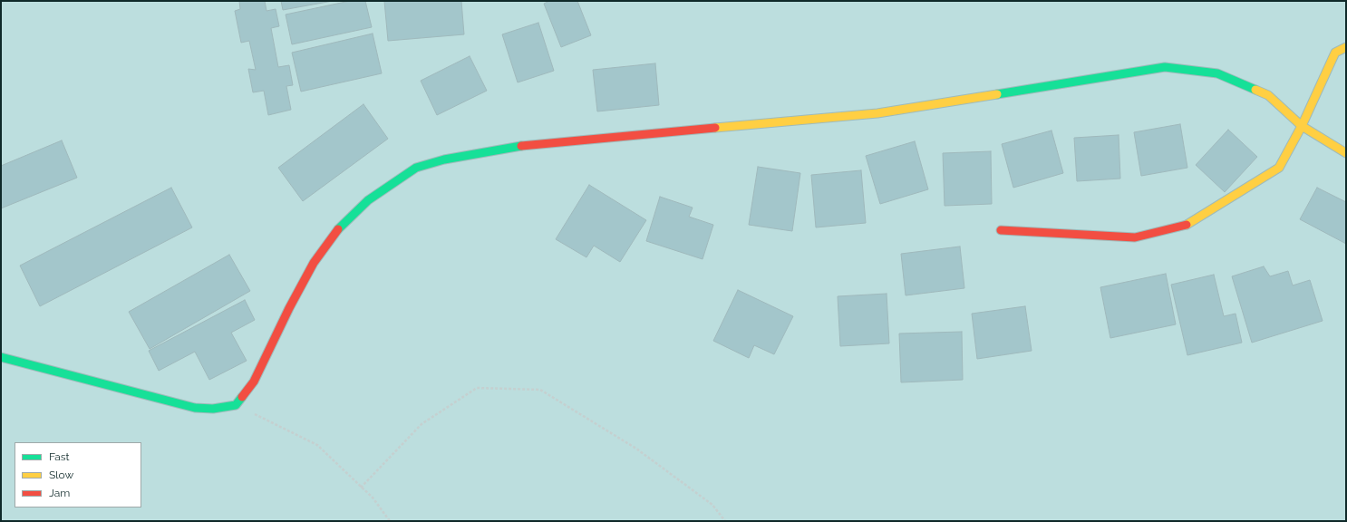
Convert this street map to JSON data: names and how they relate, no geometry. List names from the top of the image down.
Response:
{
  "legend": ["Fast", "Slow", "Jam"]
}
